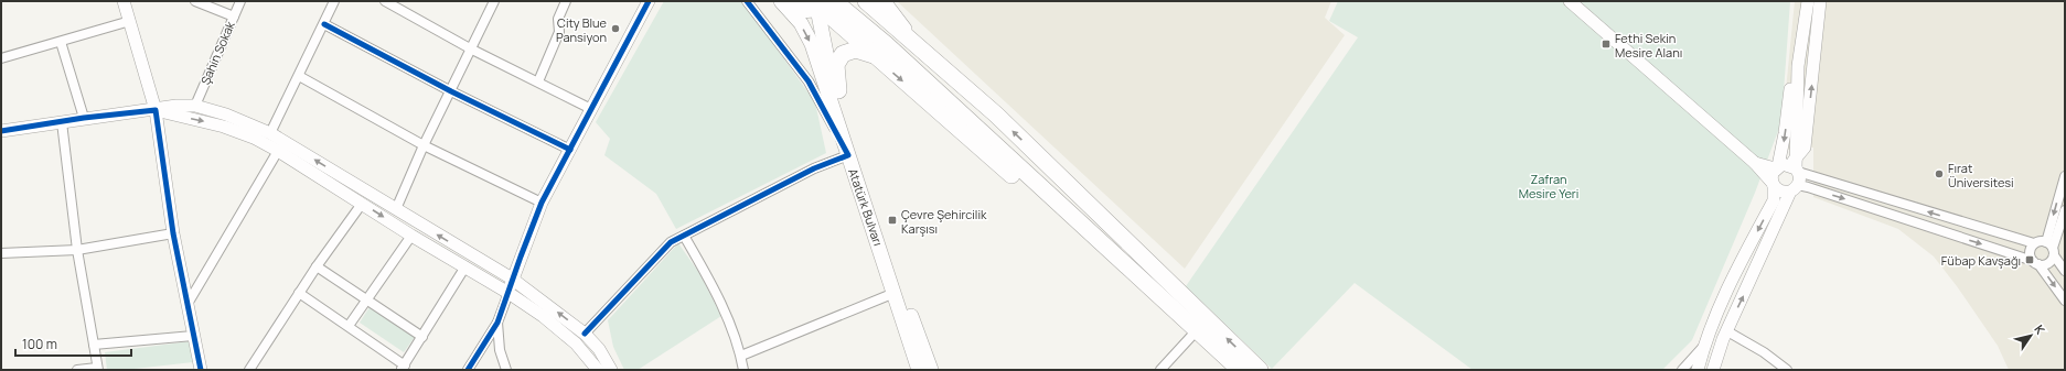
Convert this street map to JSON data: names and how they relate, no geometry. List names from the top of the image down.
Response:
{
  "streets": {
    "main road": ["Atatürk Bulvarı"],
    "street": ["Şahin Sokak"]
  },
  "parks": ["Zafran Mesire Yeri"],
  "places": {
    "other": ["City Blue Pansiyon", "Fırat Üniversitesi"],
    "transit": ["Fethi Sekin Mesire Alanı", "Çevre Şehircilik Karşısı", "Fübap Kavşağı"]
  },
  "scale_bar": "100 m",
  "north": "top right"
}
